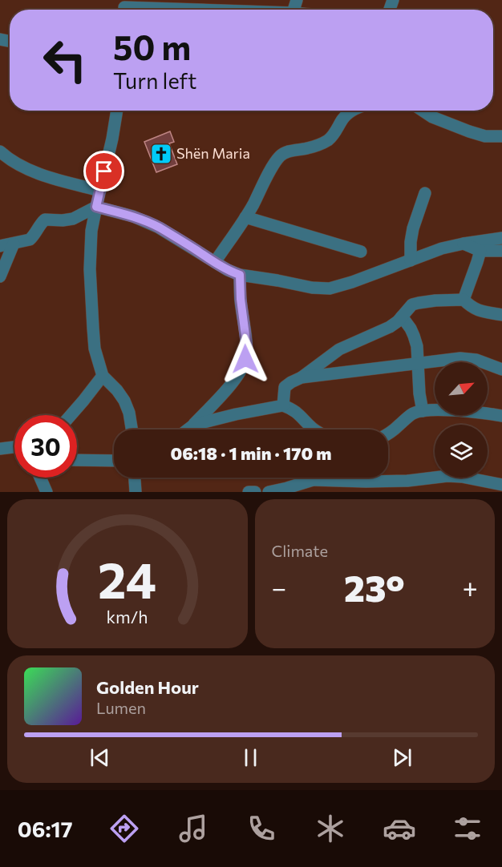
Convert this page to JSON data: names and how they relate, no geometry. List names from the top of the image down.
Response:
{
  "places": {
    "church": ["Shën Maria"]
  },
  "north": "top right",
  "page": {
    "turn": ["50 m", "Turn left"],
    "limit": "30",
    "trip": "06:18 · 1 min · 170 m",
    "tile": "Climate",
    "heat": ["−", "23°", "+"],
    "song": ["Golden Hour", "Lumen"],
    "tabs": "06:17",
    "gauge": ["24", "km/h"]
  }
}
